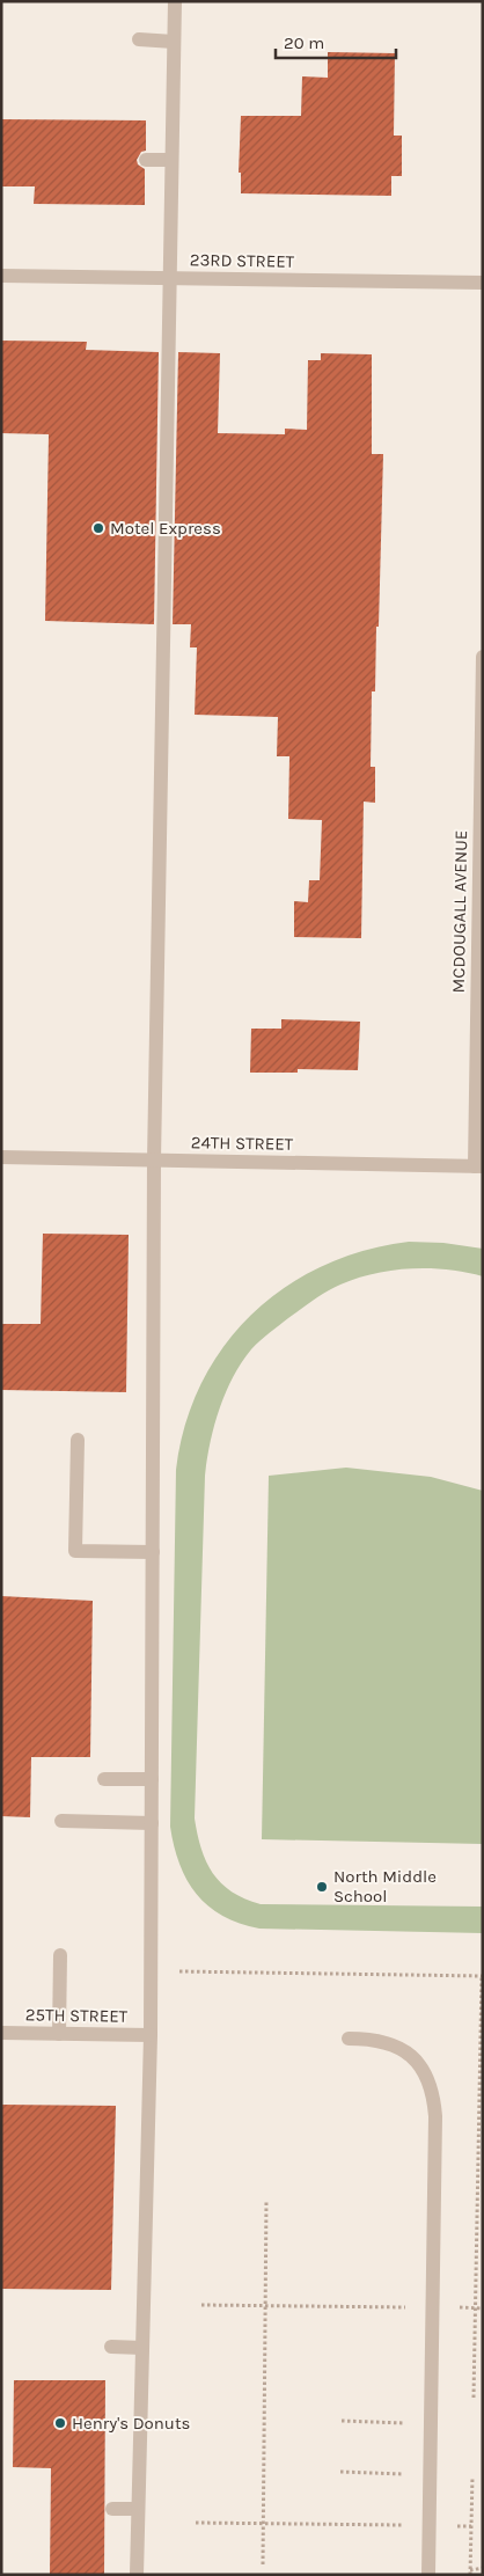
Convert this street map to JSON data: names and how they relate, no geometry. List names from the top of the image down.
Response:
{
  "streets": {
    "street": [
      "23RD STREET",
      "MCDOUGALL AVENUE",
      "24TH STREET",
      "25TH STREET"
    ]
  },
  "crossings": [
    ["MCDOUGALL AVENUE", "24TH STREET"]
  ],
  "places": ["Motel Express", "North Middle School", "Henry's Donuts"],
  "scale_bar": "20 m"
}
